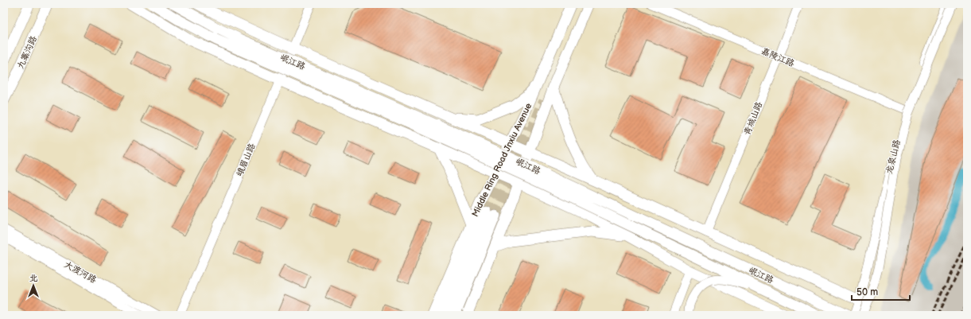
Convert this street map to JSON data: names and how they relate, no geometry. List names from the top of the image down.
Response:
{
  "streets": {
    "main road": ["九寨沟路", "岷江路", "Middle Ring Road Jnxiu Avenue"],
    "street": [
      "嘉陵江路",
      "青城山路",
      "龙泉山路",
      "峨眉山路",
      "大渡河路"
    ]
  },
  "crossings": [
    ["嘉陵江路", "青城山路"],
    ["嘉陵江路", "龙泉山路"],
    ["岷江路", "青城山路"],
    ["岷江路", "龙泉山路"],
    ["岷江路", "峨眉山路"],
    ["岷江路", "Middle Ring Road Jnxiu Avenue"]
  ],
  "scale_bar": "50 m",
  "north": "top"
}
